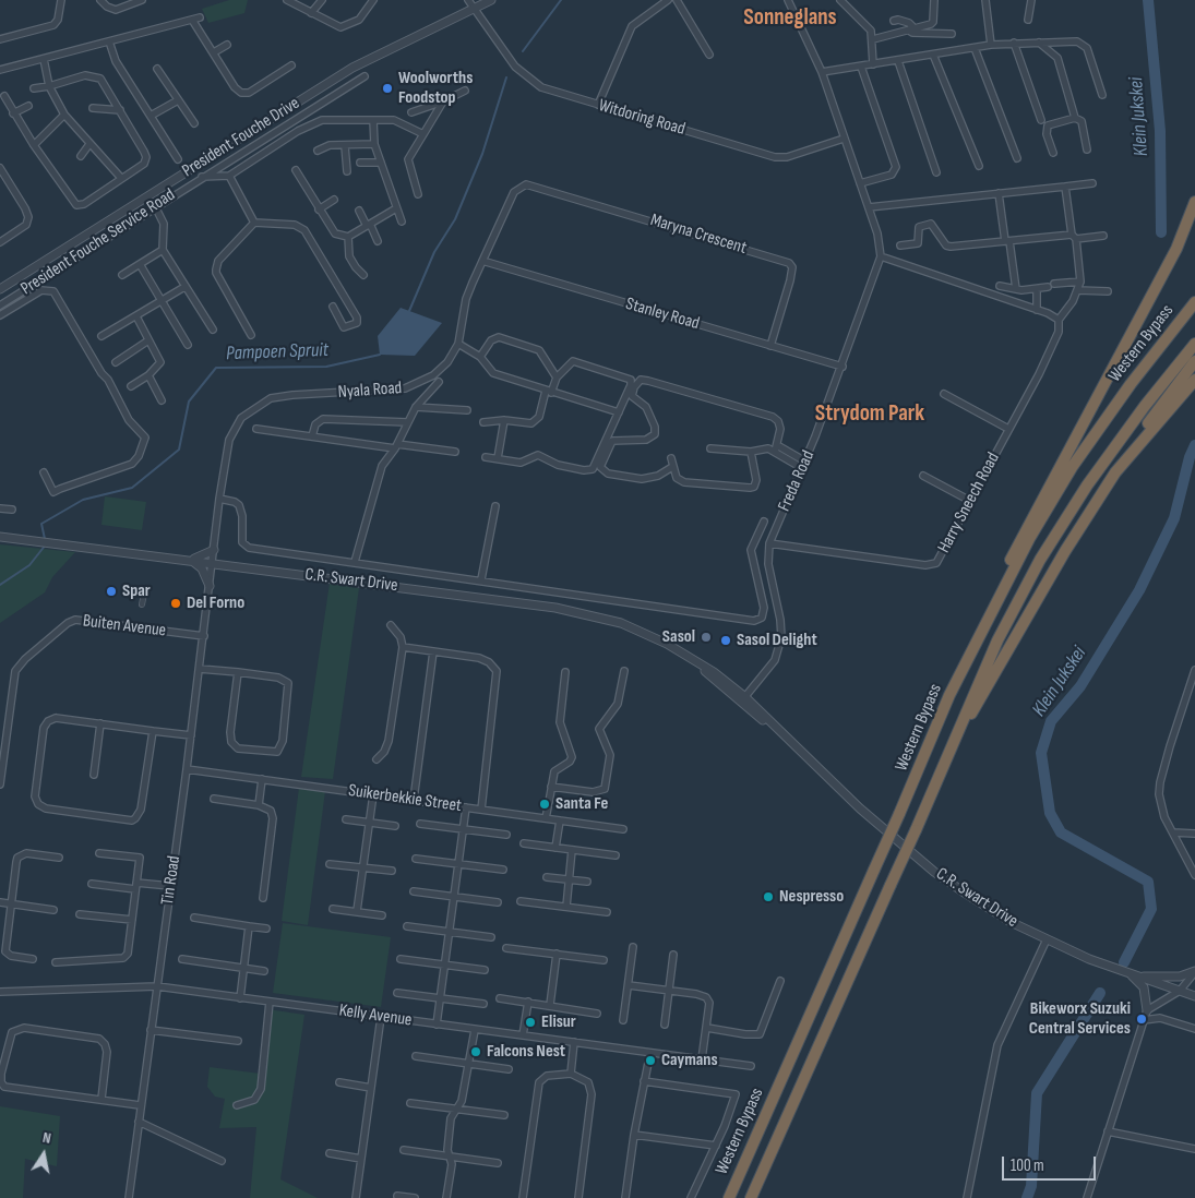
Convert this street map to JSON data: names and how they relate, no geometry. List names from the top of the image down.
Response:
{
  "streets": {
    "highway": ["Western Bypass"],
    "street": [
      "Witdoring Road",
      "President Fouche Drive",
      "Maryna Crescent",
      "President Fouche Service Road",
      "Stanley Road",
      "Nyala Road",
      "Freda Road",
      "Harry Sneech Road",
      "C.R. Swart Drive",
      "Buiten Avenue",
      "Suikerbekkie Street",
      "Tin Road",
      "Kelly Avenue"
    ]
  },
  "crossings": [
    ["Witdoring Road", "President Fouche Drive"],
    ["Maryna Crescent", "Stanley Road"],
    ["Maryna Crescent", "Nyala Road"],
    ["Stanley Road", "Nyala Road"],
    ["Stanley Road", "Freda Road"],
    ["Nyala Road", "C.R. Swart Drive"],
    ["Nyala Road", "Tin Road"],
    ["Freda Road", "Harry Sneech Road"],
    ["Freda Road", "C.R. Swart Drive"],
    ["C.R. Swart Drive", "Tin Road"],
    ["Buiten Avenue", "Tin Road"],
    ["Suikerbekkie Street", "Tin Road"],
    ["Tin Road", "Kelly Avenue"]
  ],
  "districts": ["Sonneglans", "Strydom Park"],
  "water": ["Klein Jukskei", "Pampoen Spruit"],
  "places": [
    "Woolworths Foodstop",
    "Spar",
    "Del Forno",
    "Sasol",
    "Sasol Delight",
    "Santa Fe",
    "Nespresso",
    "Bikeworx Suzuki Central Services",
    "Elisur",
    "Falcons Nest",
    "Caymans"
  ],
  "scale_bar": "100 m",
  "north": "top"
}
